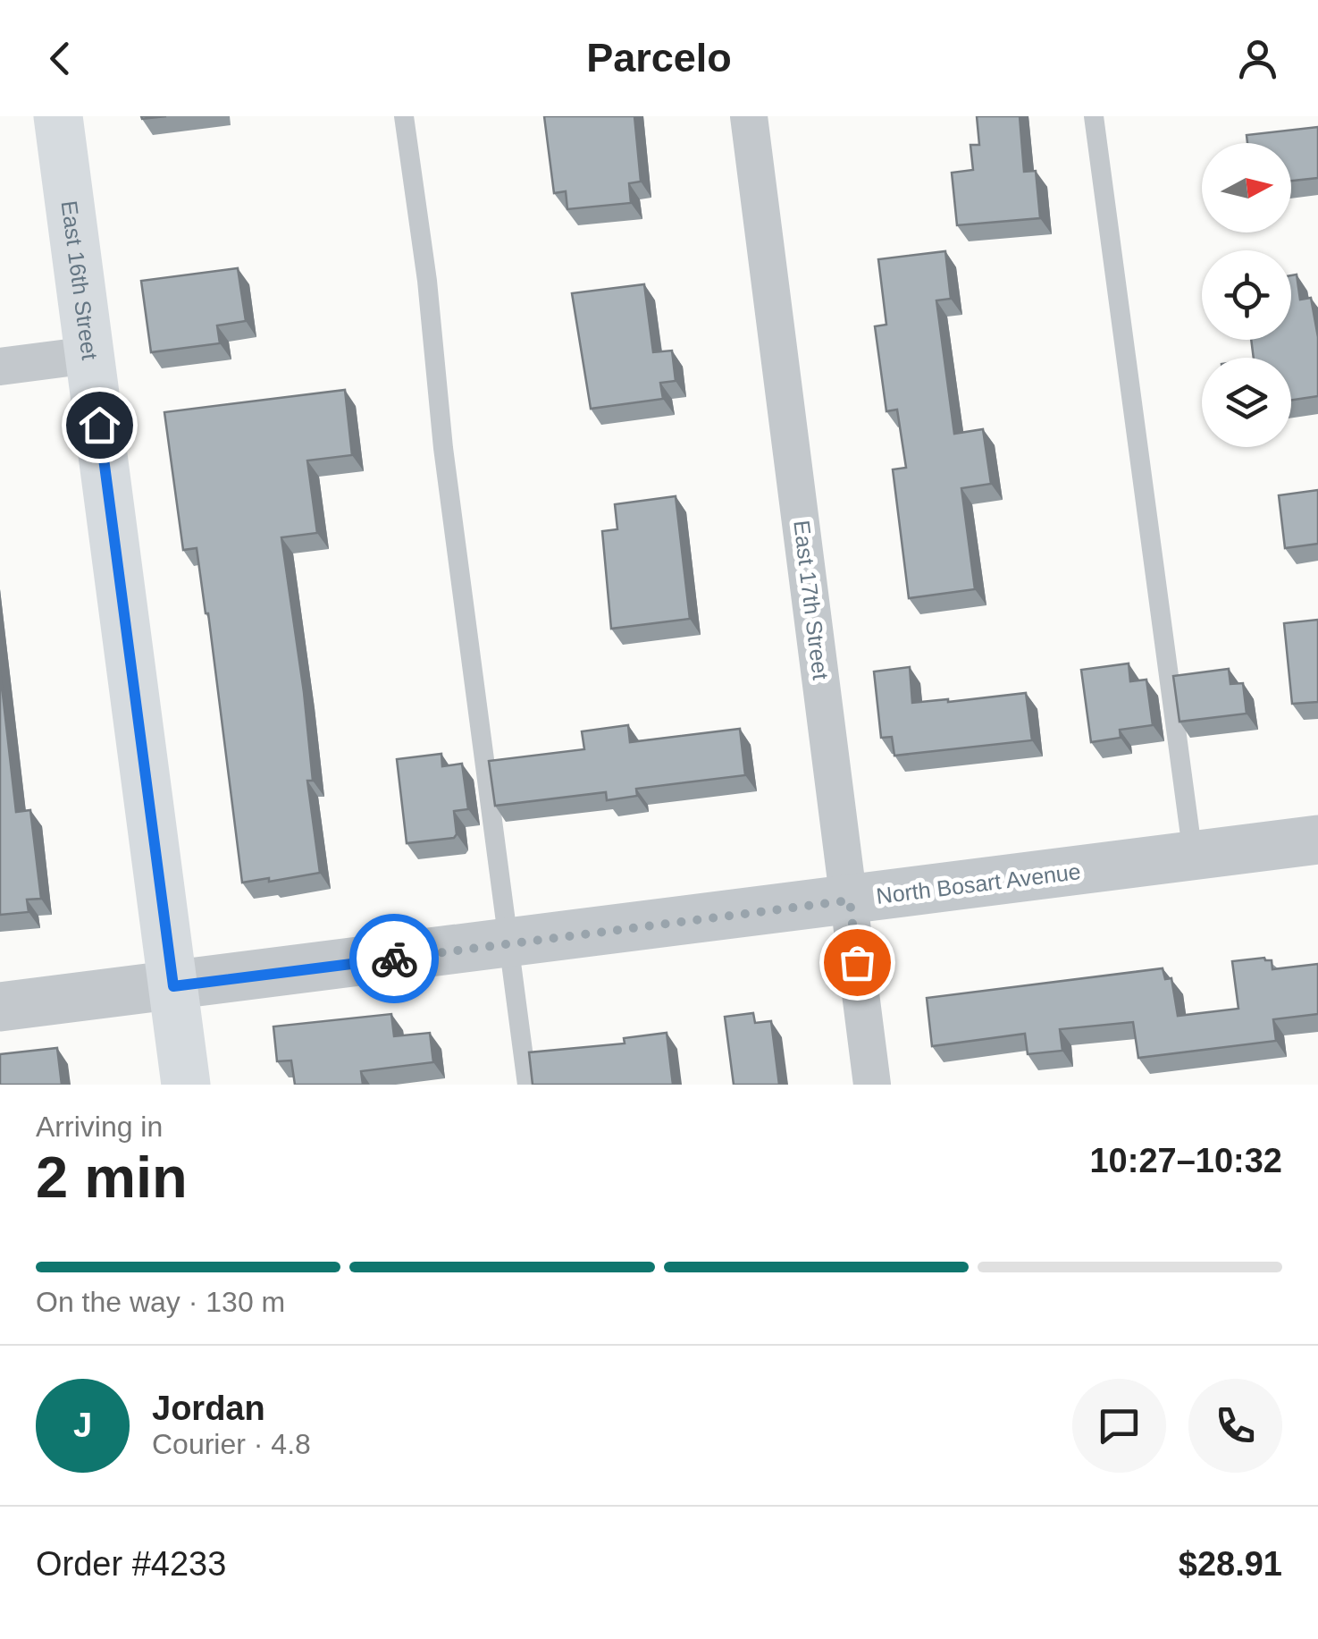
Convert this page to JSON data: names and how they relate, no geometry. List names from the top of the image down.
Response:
{
  "streets": {
    "main road": ["East 16th Street"],
    "street": ["East 17th Street", "North Bosart Avenue"]
  },
  "crossings": [
    ["East 16th Street", "North Bosart Avenue"],
    ["East 17th Street", "North Bosart Avenue"]
  ],
  "north": "right",
  "page": {
    "header": "Parcelo",
    "heading": ["2 min", "Arriving in", "10:27–10:32"],
    "panel": [
      "Jordan",
      "Courier · 4.8",
      "Order #4233",
      "$28.91"
    ],
    "bar": "On the way · 130 m",
    "round": "J"
  }
}
